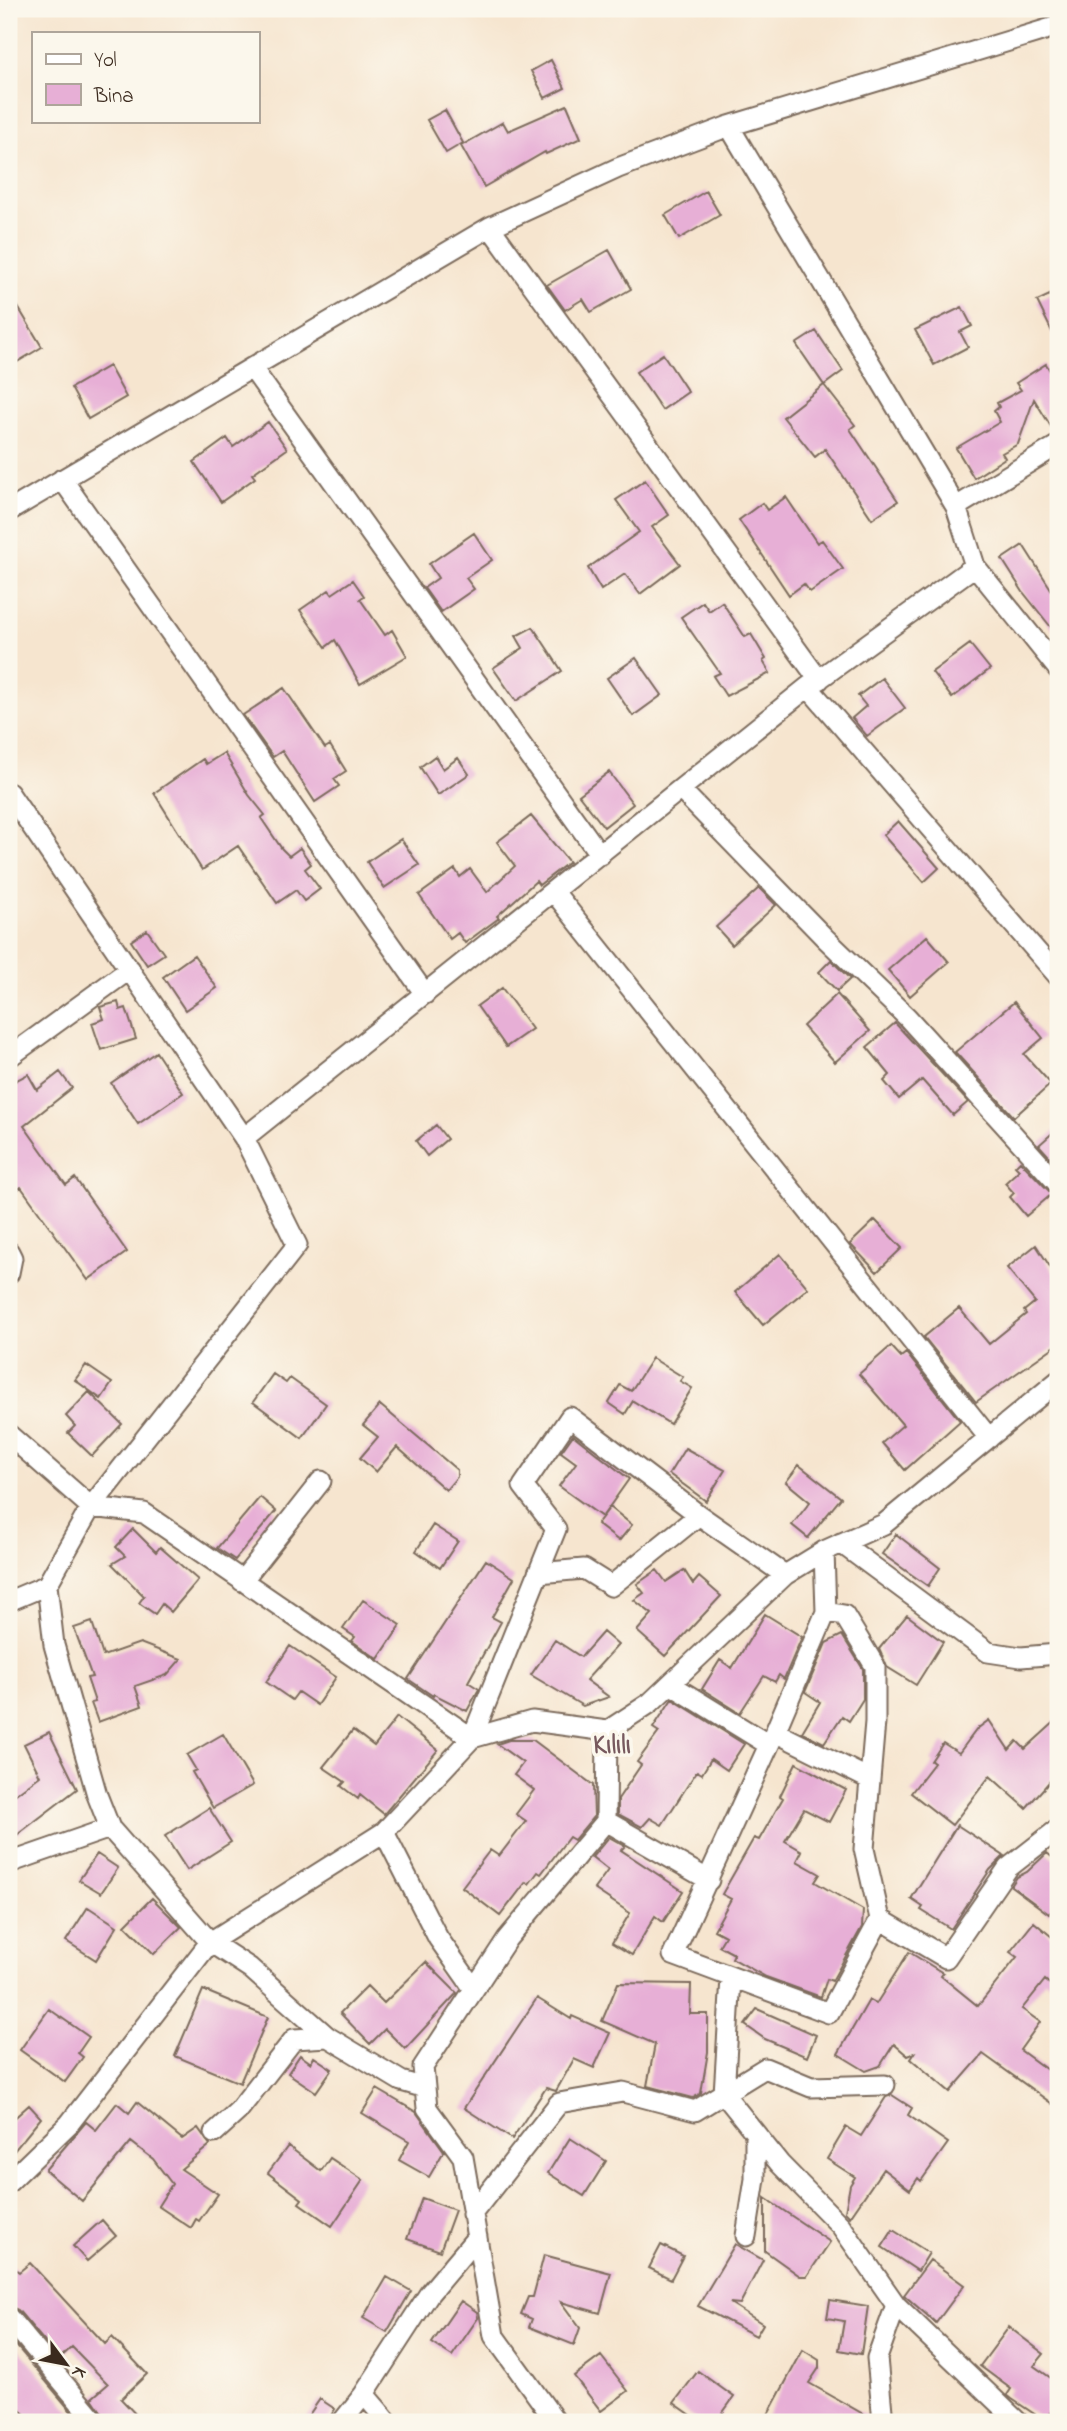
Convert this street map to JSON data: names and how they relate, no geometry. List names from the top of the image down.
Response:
{
  "districts": ["Kılılı"],
  "legend": ["Yol", "Bina"],
  "north": "bottom right"
}
